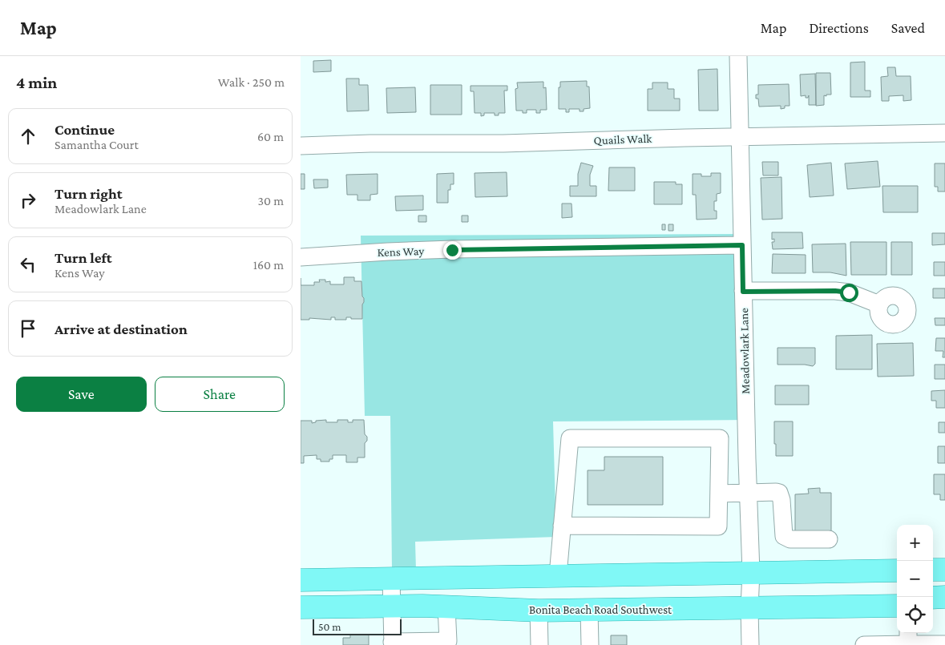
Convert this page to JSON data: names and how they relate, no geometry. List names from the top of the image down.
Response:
{
  "streets": {
    "main road": ["Bonita Beach Road Southwest"],
    "street": ["Quails Walk", "Kens Way", "Meadowlark Lane"]
  },
  "crossings": [
    ["Quails Walk", "Meadowlark Lane"],
    ["Kens Way", "Meadowlark Lane"],
    ["Meadowlark Lane", "Bonita Beach Road Southwest"]
  ],
  "scale_bar": "50 m",
  "page": {
    "header": "Map",
    "nav": ["Map", "Directions", "Saved"],
    "heading": ["4 min", "Walk · 250 m"],
    "list": [
      ["Continue", "Samantha Court", "60 m"],
      ["Turn right", "Meadowlark Lane", "30 m"],
      ["Turn left", "Kens Way", "160 m"],
      "Arrive at destination"
    ],
    "buttons": ["Save", "Share"],
    "map_buttons": ["+", "−"],
    "scale": "50 m"
  }
}
